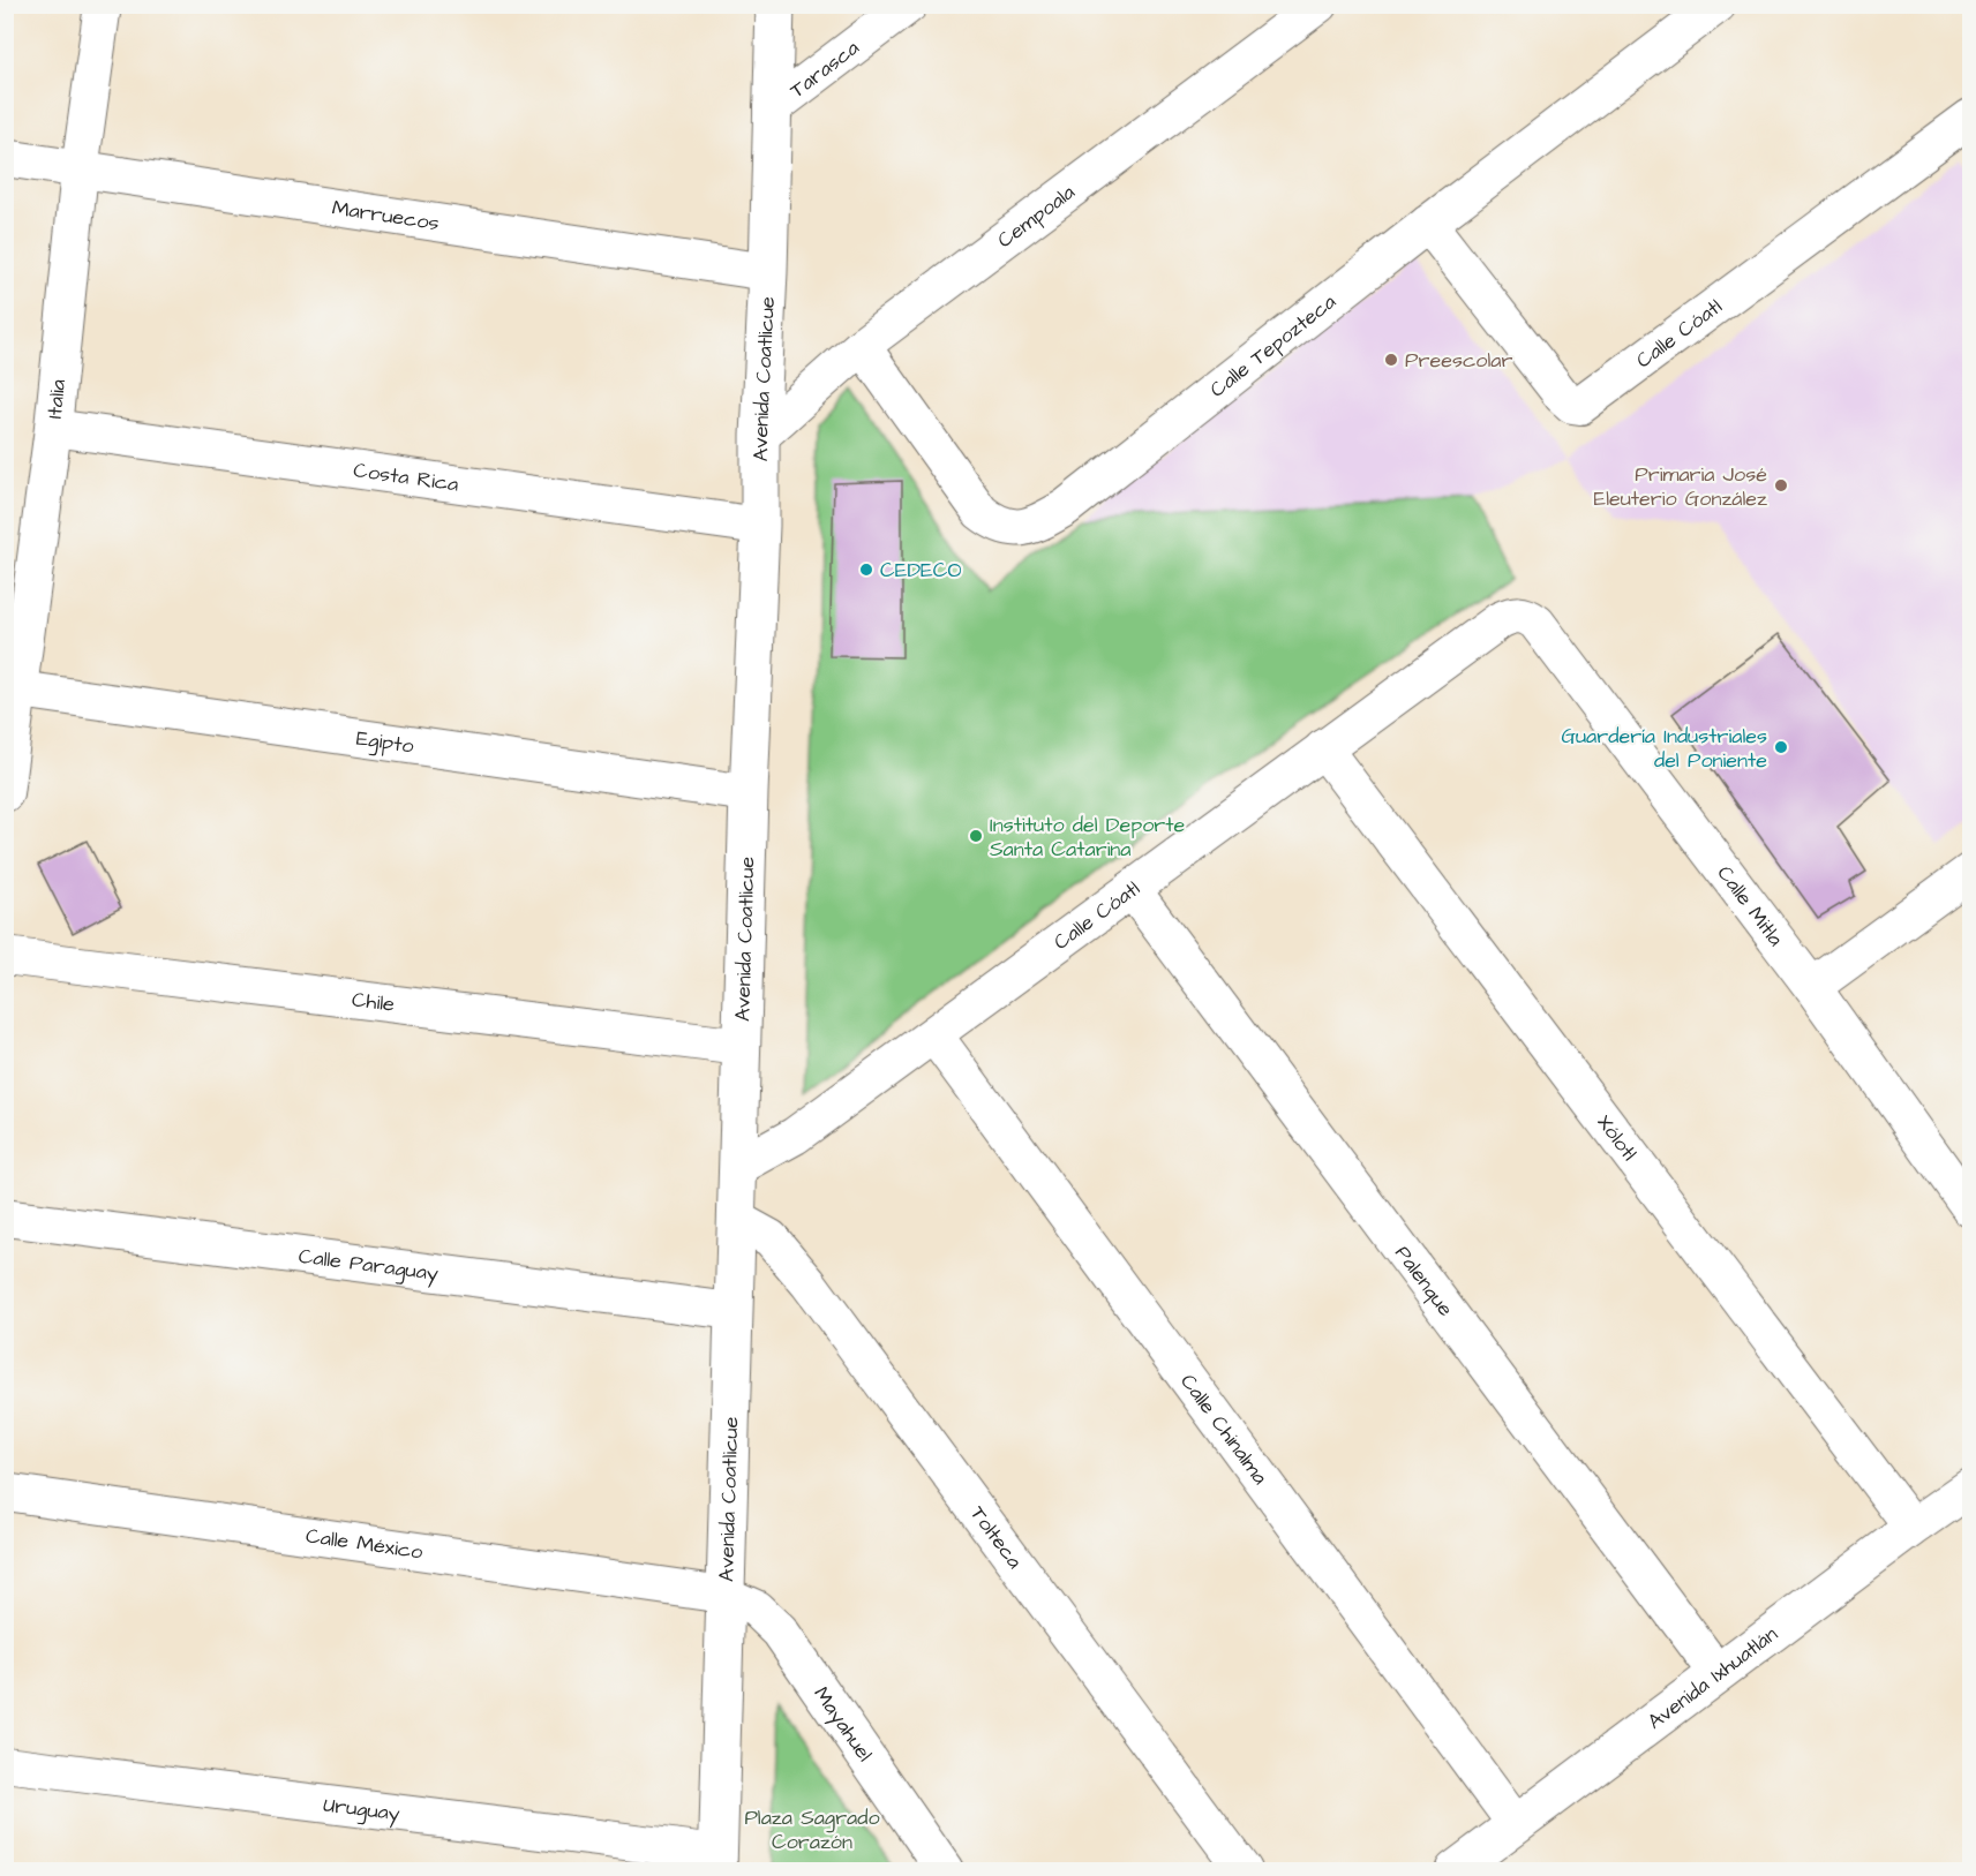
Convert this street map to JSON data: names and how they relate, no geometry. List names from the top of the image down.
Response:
{
  "streets": {
    "street": [
      "Tarasca",
      "Marruecos",
      "Cempoala",
      "Calle Cóatl",
      "Calle Tepozteca",
      "Avenida Coatlicue",
      "Italia",
      "Costa Rica",
      "Egipto",
      "Calle Mitla",
      "Chile",
      "Xólotl",
      "Calle Paraguay",
      "Palenque",
      "Calle Chinalma",
      "Tolteca",
      "Calle México",
      "Avenida Ixhuatlán",
      "Mayahuel",
      "Uruguay"
    ]
  },
  "crossings": [
    ["Tarasca", "Avenida Coatlicue"],
    ["Marruecos", "Avenida Coatlicue"],
    ["Marruecos", "Italia"],
    ["Cempoala", "Calle Tepozteca"],
    ["Cempoala", "Avenida Coatlicue"],
    ["Calle Cóatl", "Calle Tepozteca"],
    ["Calle Cóatl", "Avenida Coatlicue"],
    ["Calle Cóatl", "Calle Mitla"],
    ["Calle Cóatl", "Xólotl"],
    ["Calle Cóatl", "Palenque"],
    ["Calle Cóatl", "Calle Chinalma"],
    ["Avenida Coatlicue", "Costa Rica"],
    ["Avenida Coatlicue", "Egipto"],
    ["Avenida Coatlicue", "Chile"],
    ["Avenida Coatlicue", "Calle Paraguay"],
    ["Avenida Coatlicue", "Tolteca"],
    ["Avenida Coatlicue", "Calle México"],
    ["Avenida Coatlicue", "Mayahuel"],
    ["Avenida Coatlicue", "Uruguay"],
    ["Italia", "Costa Rica"],
    ["Italia", "Egipto"],
    ["Xólotl", "Avenida Ixhuatlán"],
    ["Palenque", "Avenida Ixhuatlán"],
    ["Calle Chinalma", "Avenida Ixhuatlán"],
    ["Calle México", "Mayahuel"]
  ],
  "parks": ["Plaza Sagrado Corazón"],
  "places": [
    "Preescolar",
    "Primaria José Eleuterio González",
    "CEDECO",
    "Guardería Industriales del Poniente",
    "Instituto del Deporte Santa Catarina"
  ]
}
